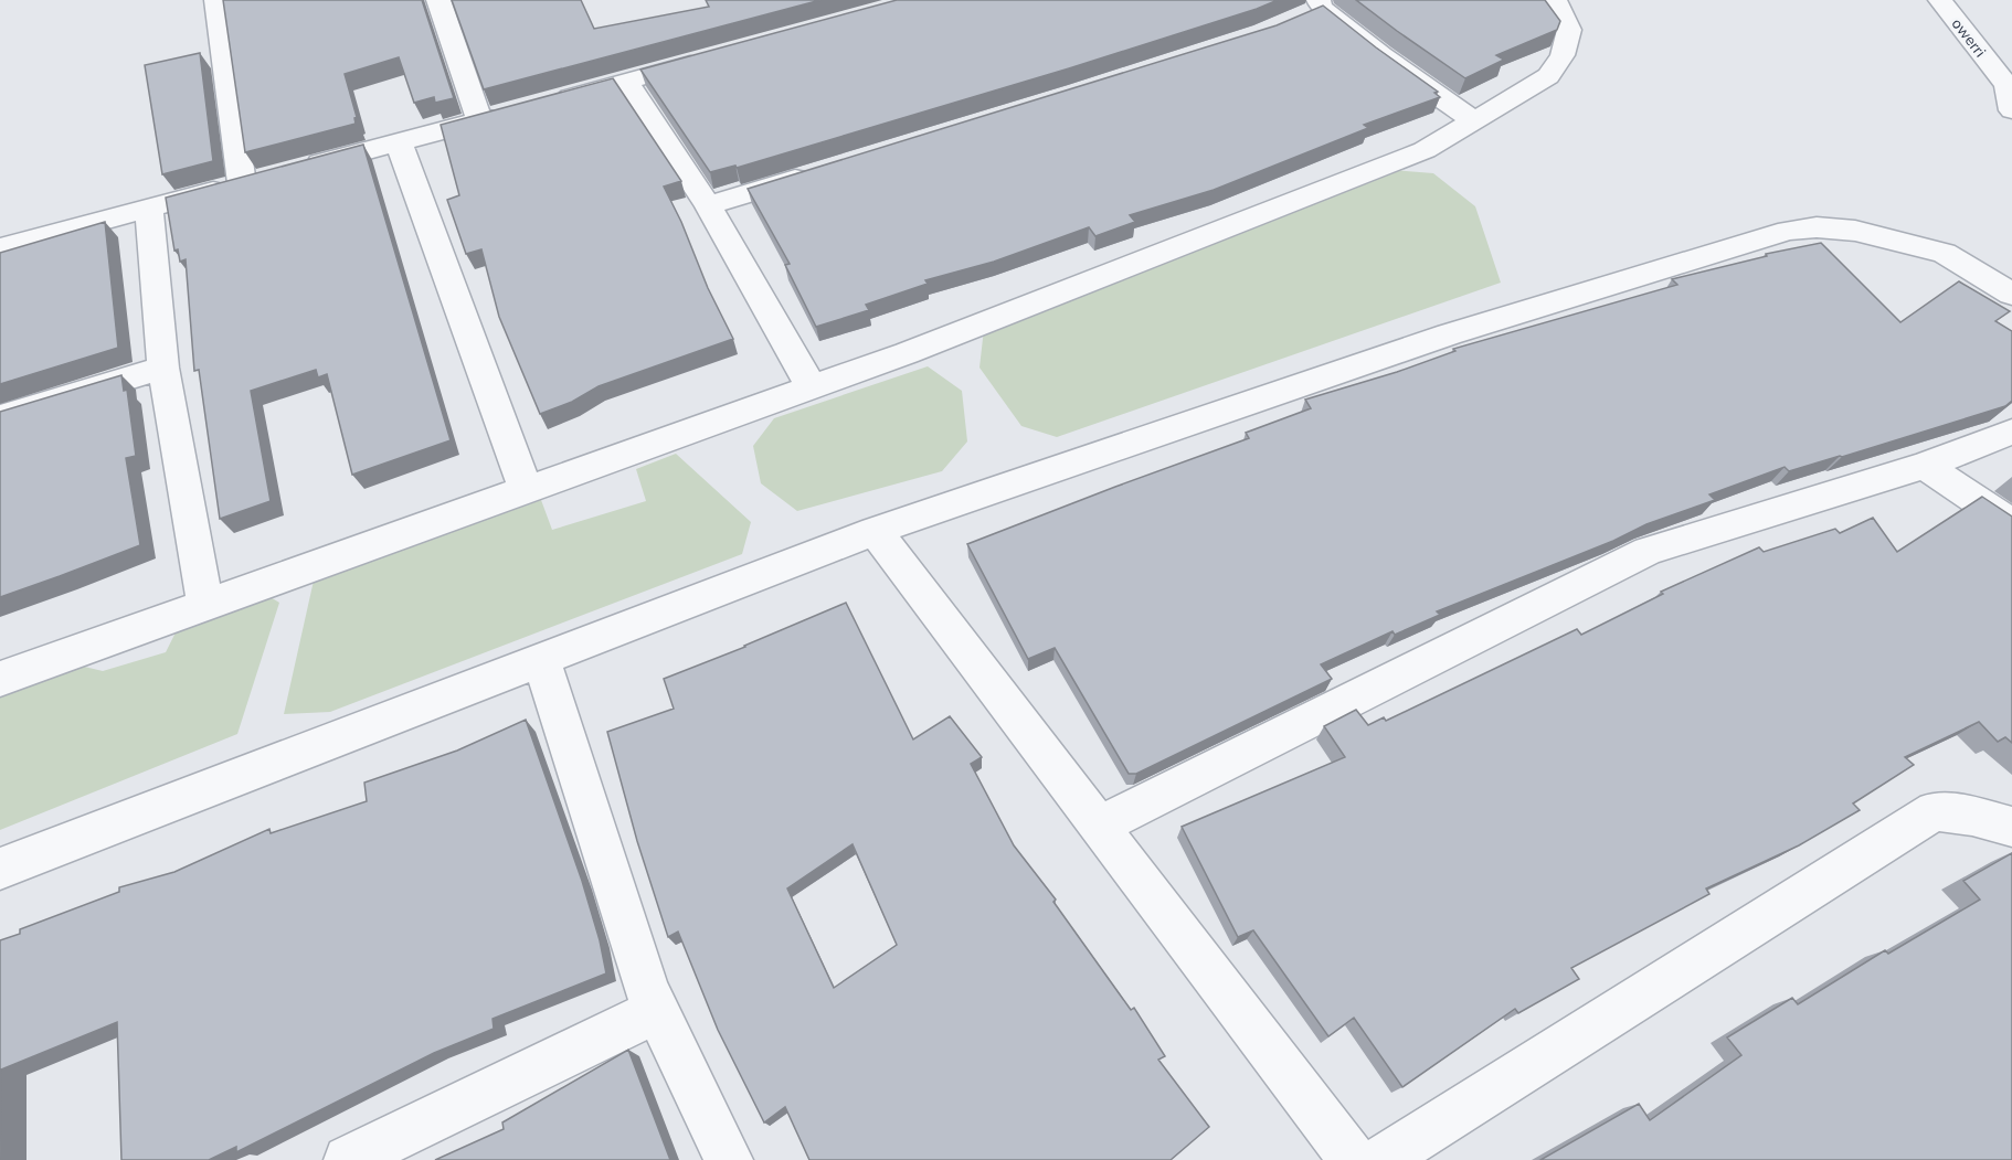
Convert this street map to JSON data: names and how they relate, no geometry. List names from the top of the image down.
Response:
{
  "streets": {
    "street": ["owerri"]
  }
}
